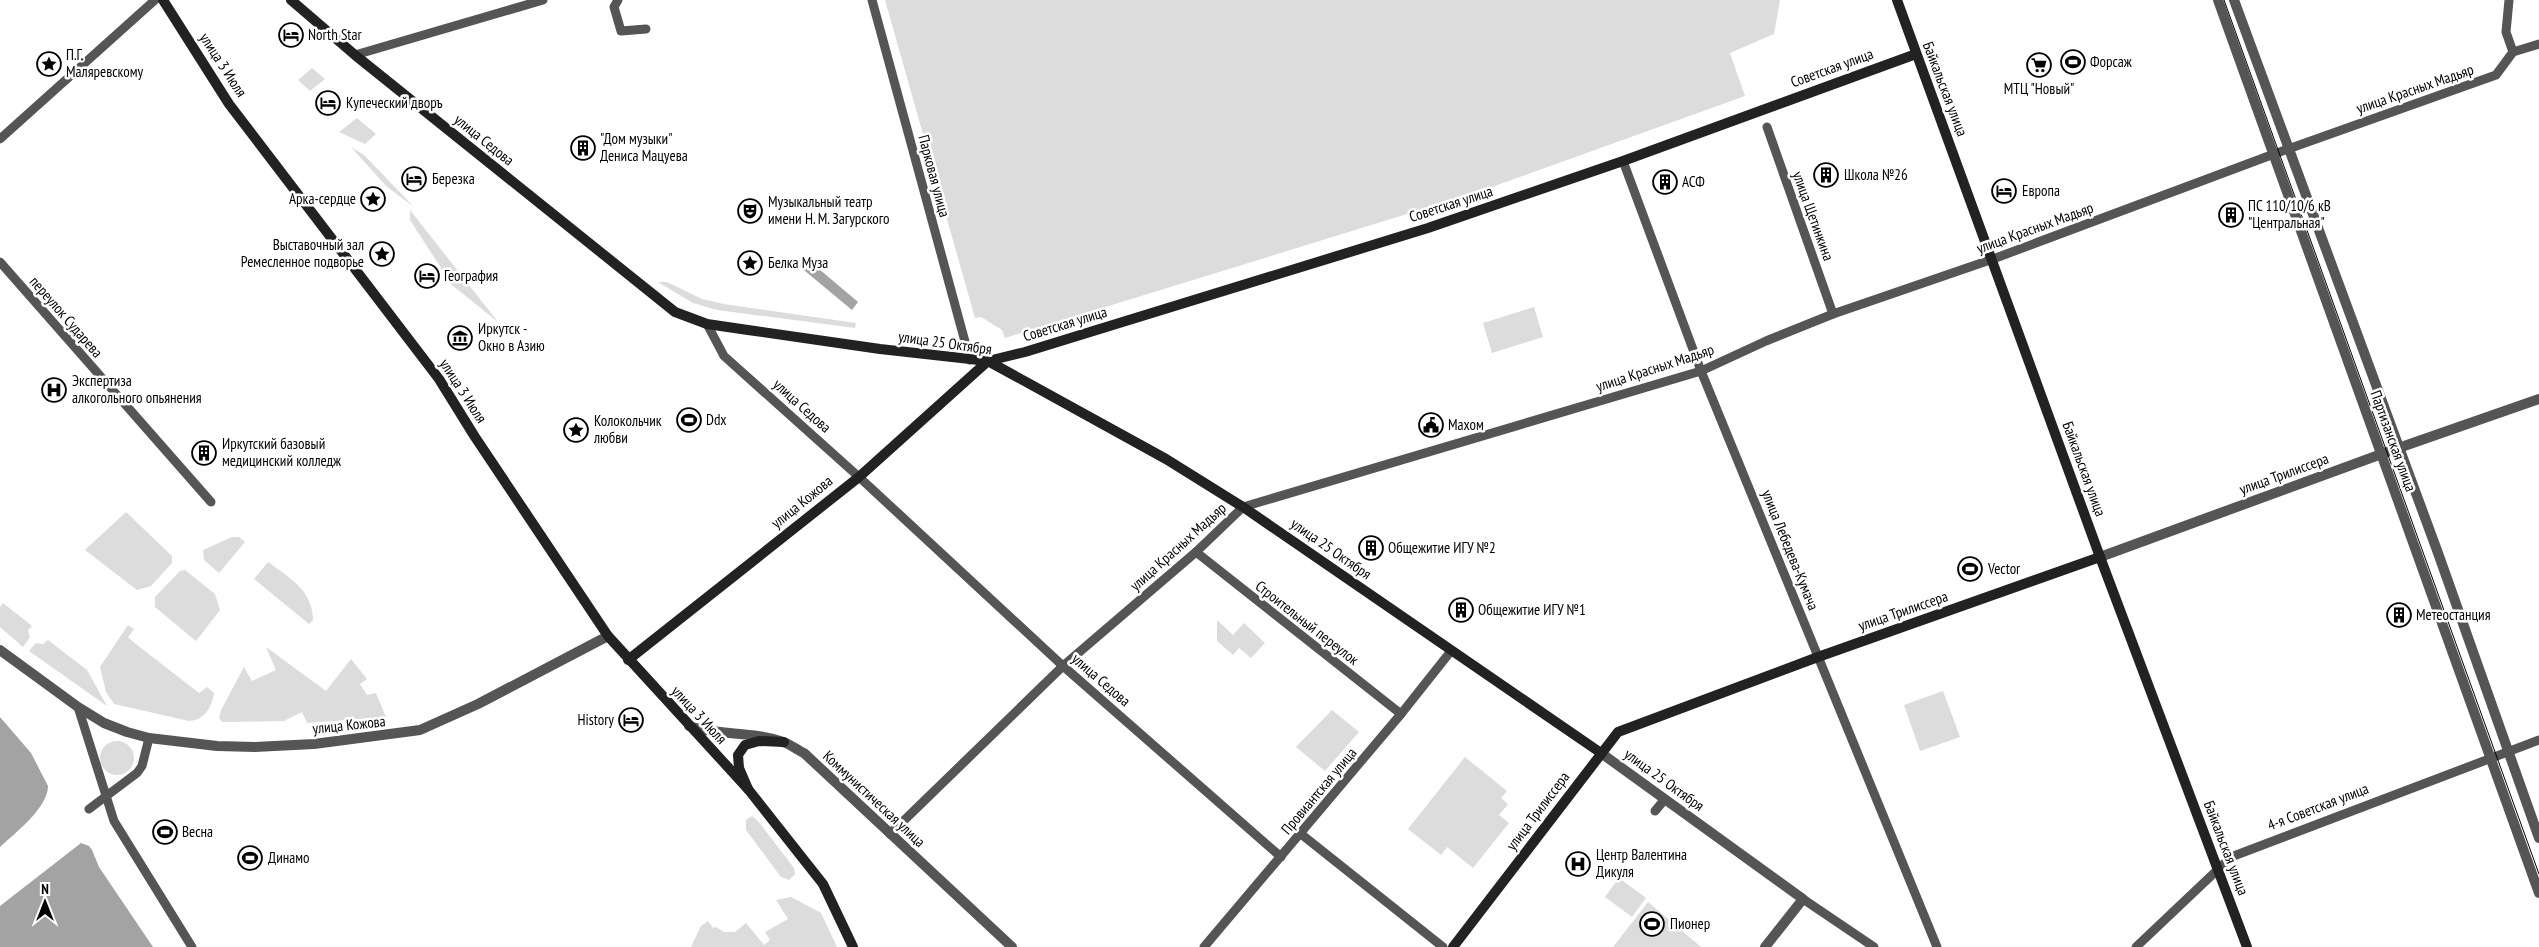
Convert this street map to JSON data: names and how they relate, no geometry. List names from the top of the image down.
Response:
{
  "streets": {
    "main road": [
      "улица 3 Июля",
      "Советская улица",
      "Байкальская улица",
      "улица Седова",
      "улица 25 Октября",
      "улица Трилиссера",
      "улица Кожова"
    ],
    "street": [
      "улица Красных Мадьяр",
      "Парковая улица",
      "улица Щетинкина",
      "переулок Сударева",
      "Партизанская улица",
      "улица Лебедева-Кумача",
      "Строительный переулок",
      "Провиантская улица",
      "Коммунистическая улица",
      "4-я Советская улица"
    ]
  },
  "crossings": [
    ["улица 3 Июля", "улица Кожова"],
    ["улица 3 Июля", "Коммунистическая улица"],
    ["Советская улица", "Байкальская улица"],
    ["Советская улица", "улица 25 Октября"],
    ["Советская улица", "улица Кожова"],
    ["Советская улица", "улица Лебедева-Кумача"],
    ["Байкальская улица", "улица Красных Мадьяр"],
    ["Байкальская улица", "улица Трилиссера"],
    ["Байкальская улица", "4-я Советская улица"],
    ["улица Красных Мадьяр", "улица Седова"],
    ["улица Красных Мадьяр", "улица Щетинкина"],
    ["улица Красных Мадьяр", "улица 25 Октября"],
    ["улица Красных Мадьяр", "Партизанская улица"],
    ["улица Красных Мадьяр", "улица Лебедева-Кумача"],
    ["улица Красных Мадьяр", "Строительный переулок"],
    ["улица Красных Мадьяр", "Коммунистическая улица"],
    ["улица Седова", "улица 25 Октября"],
    ["улица Седова", "улица Кожова"],
    ["улица Седова", "Провиантская улица"],
    ["Парковая улица", "улица 25 Октября"],
    ["улица 25 Октября", "улица Трилиссера"],
    ["улица 25 Октября", "улица Кожова"],
    ["улица 25 Октября", "Провиантская улица"],
    ["Партизанская улица", "улица Трилиссера"],
    ["Партизанская улица", "4-я Советская улица"],
    ["улица Трилиссера", "улица Лебедева-Кумача"],
    ["Строительный переулок", "Провиантская улица"]
  ],
  "places": {
    "hotel": [
      "North Star",
      "Купеческий дворъ",
      "Березка",
      "Европа",
      "География",
      "History"
    ],
    "sports": [
      "Форсаж",
      "Ddx",
      "Vector",
      "Весна",
      "Динамо",
      "Пионер"
    ],
    "place": [
      "П.Г. Маляревскому",
      "Арка-сердце",
      "Выставочный зал Ремесленное подворье",
      "Белка Муза",
      "Колокольчик любви"
    ],
    "supermarket": ["МТЦ \"Новый\""],
    "building": [
      "\"Дом музыки\" Дениса Мацуева",
      "Школа №26",
      "АСФ",
      "ПС 110/10/6 кВ \"Центральная\"",
      "Иркутский базовый медицинский колледж",
      "Общежитие ИГУ №2",
      "Общежитие ИГУ №1",
      "Метеостанция"
    ],
    "theatre": ["Музыкальный театр имени Н. М. Загурского"],
    "museum": ["Иркутск - Окно в Азию"],
    "hospital": ["Экспертиза алкогольного опьянения", "Центр Валентина Дикуля"],
    "public building": ["Махом"]
  },
  "north": "top"
}
